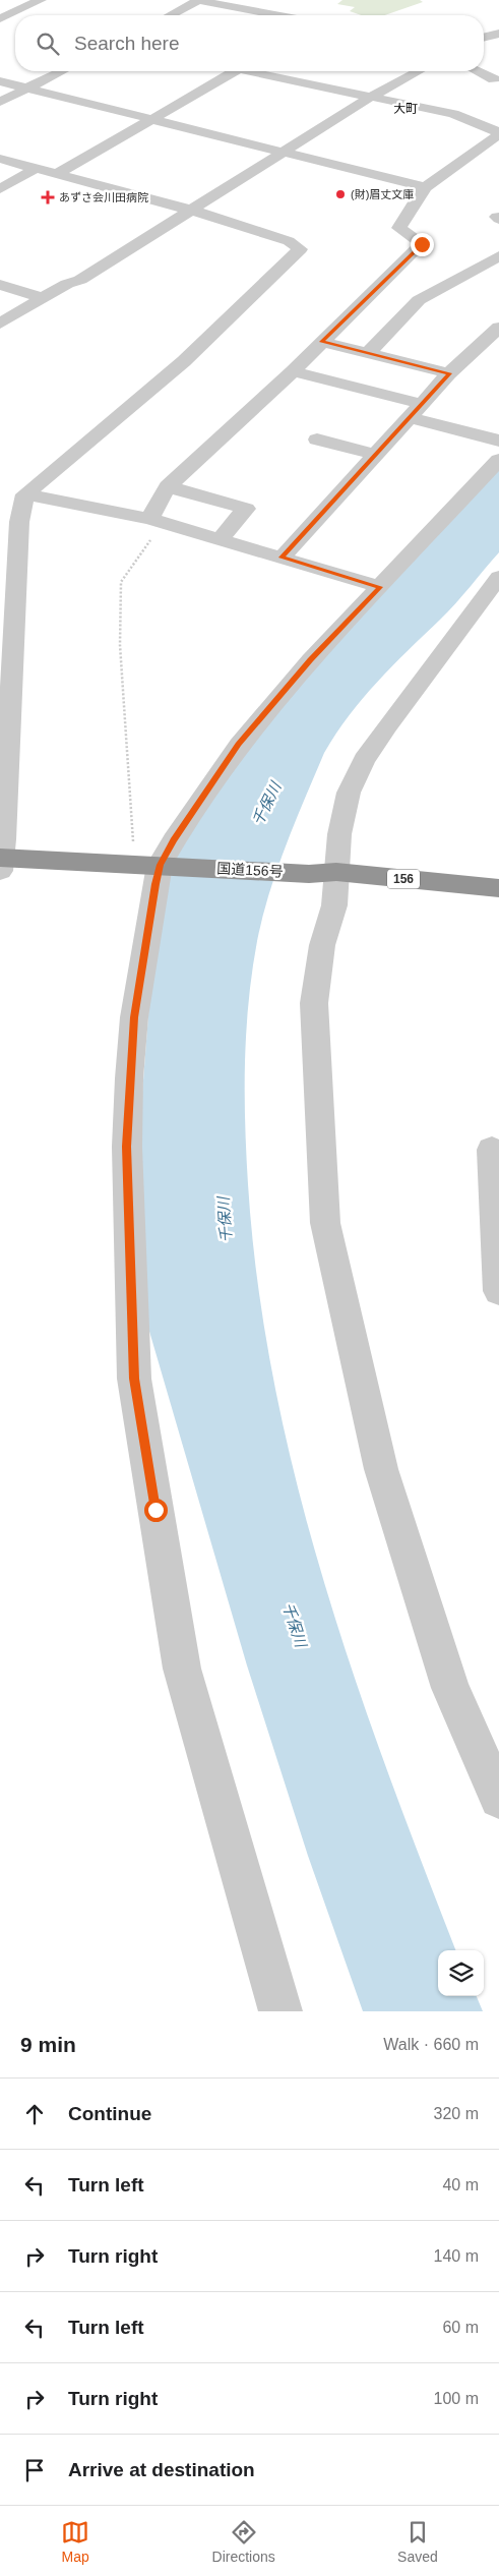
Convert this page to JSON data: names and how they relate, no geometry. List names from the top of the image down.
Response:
{
  "streets": {
    "highway": ["国道156号", "156"]
  },
  "districts": ["大町"],
  "water": ["千保川"],
  "places": {
    "other": ["(財)眉丈文庫"],
    "health": ["あずさ会川田病院"]
  },
  "page": {
    "search": "Search here",
    "heading": ["9 min", "Walk · 660 m"],
    "list": [
      ["Continue", "320 m"],
      ["Turn left", "40 m"],
      ["Turn right", "140 m"],
      ["Turn left", "60 m"],
      ["Turn right", "100 m"],
      "Arrive at destination"
    ],
    "nav": ["Map", "Directions", "Saved"]
  }
}
